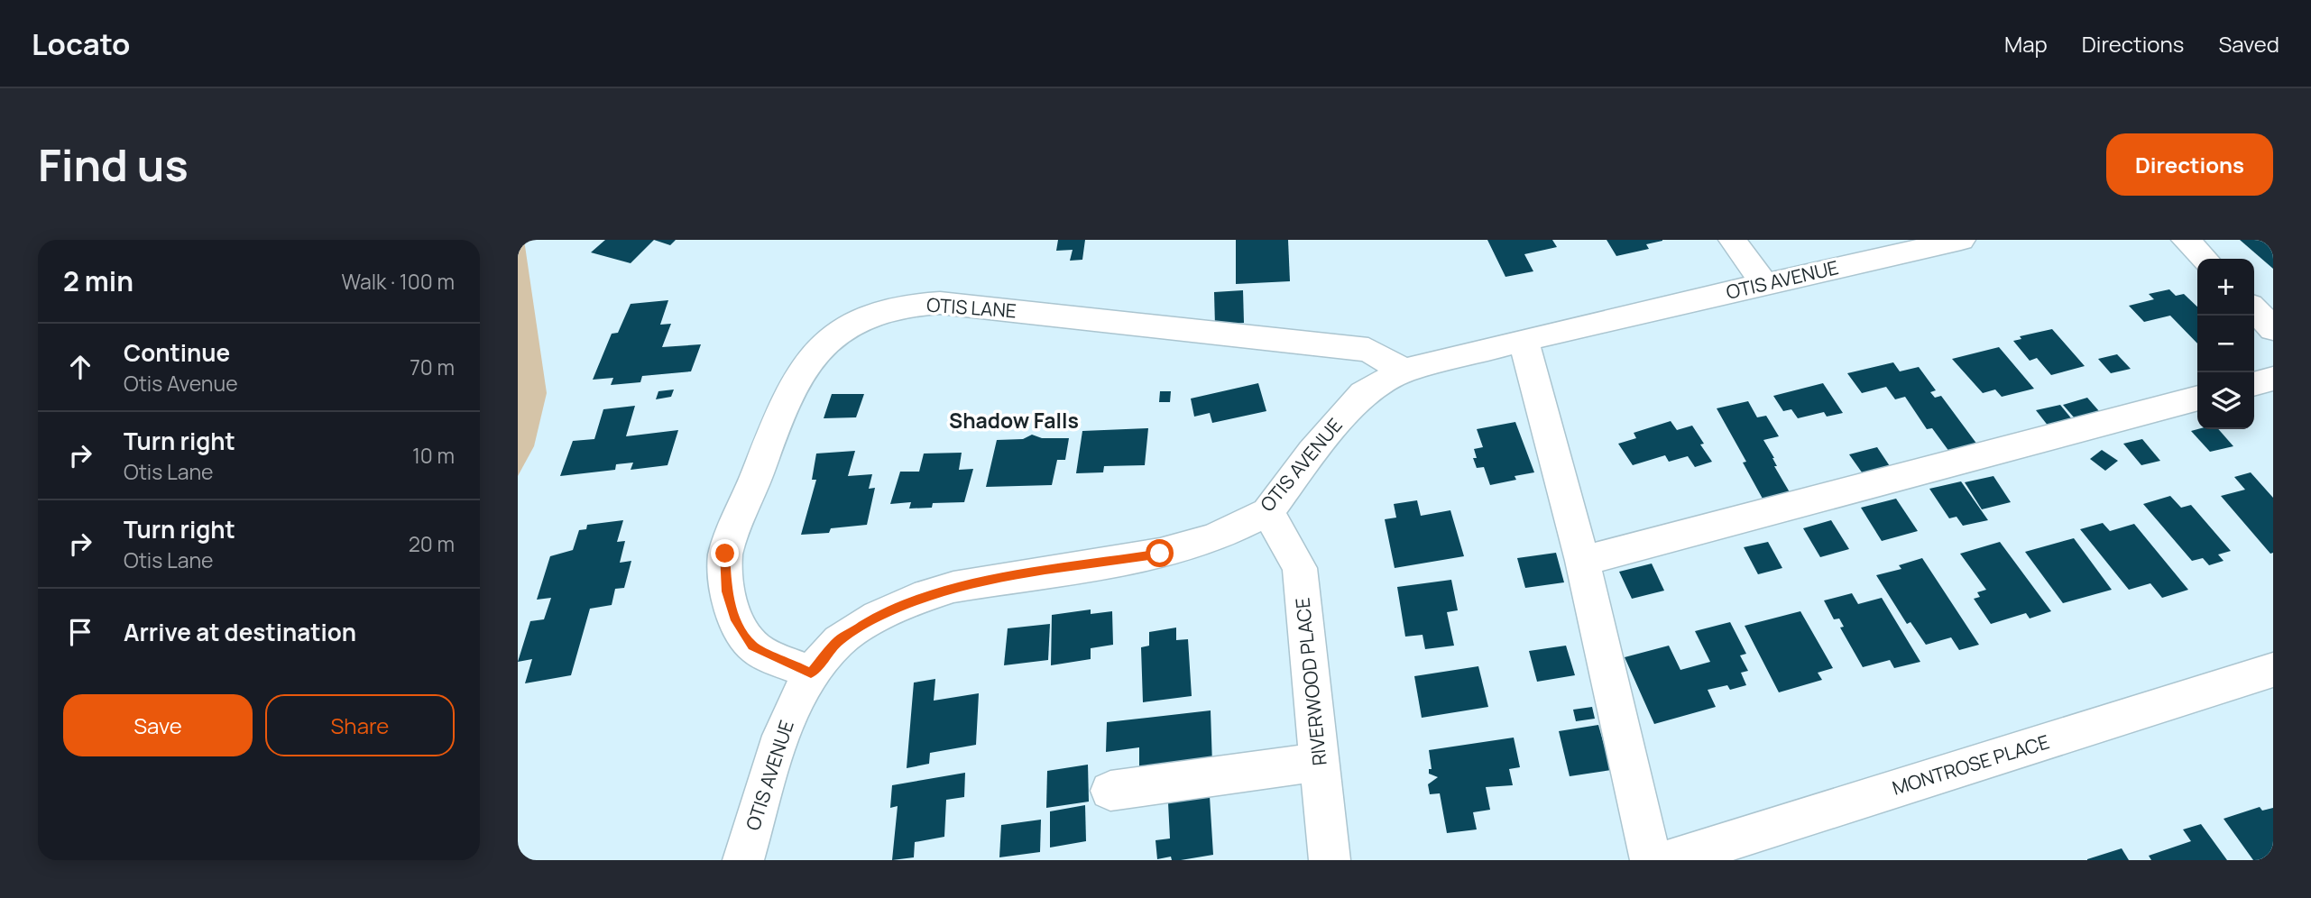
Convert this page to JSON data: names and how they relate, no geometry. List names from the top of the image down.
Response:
{
  "streets": {
    "street": [
      "OTIS AVENUE",
      "OTIS LANE",
      "RIVERWOOD PLACE",
      "MONTROSE PLACE"
    ]
  },
  "crossings": [
    ["OTIS AVENUE", "OTIS LANE"],
    ["OTIS AVENUE", "RIVERWOOD PLACE"]
  ],
  "districts": ["Shadow Falls"],
  "page": {
    "header": "Locato",
    "nav": ["Map", "Directions", "Saved"],
    "buttons": [
      "Directions",
      ["Save", "Share"]
    ],
    "title": "Find us",
    "heading": ["2 min", "Walk · 100 m"],
    "map_buttons": ["+", "−"],
    "list": [
      ["Continue", "Otis Avenue", "70 m"],
      ["Turn right", "Otis Lane", "10 m"],
      ["Turn right", "Otis Lane", "20 m"],
      "Arrive at destination"
    ]
  }
}
